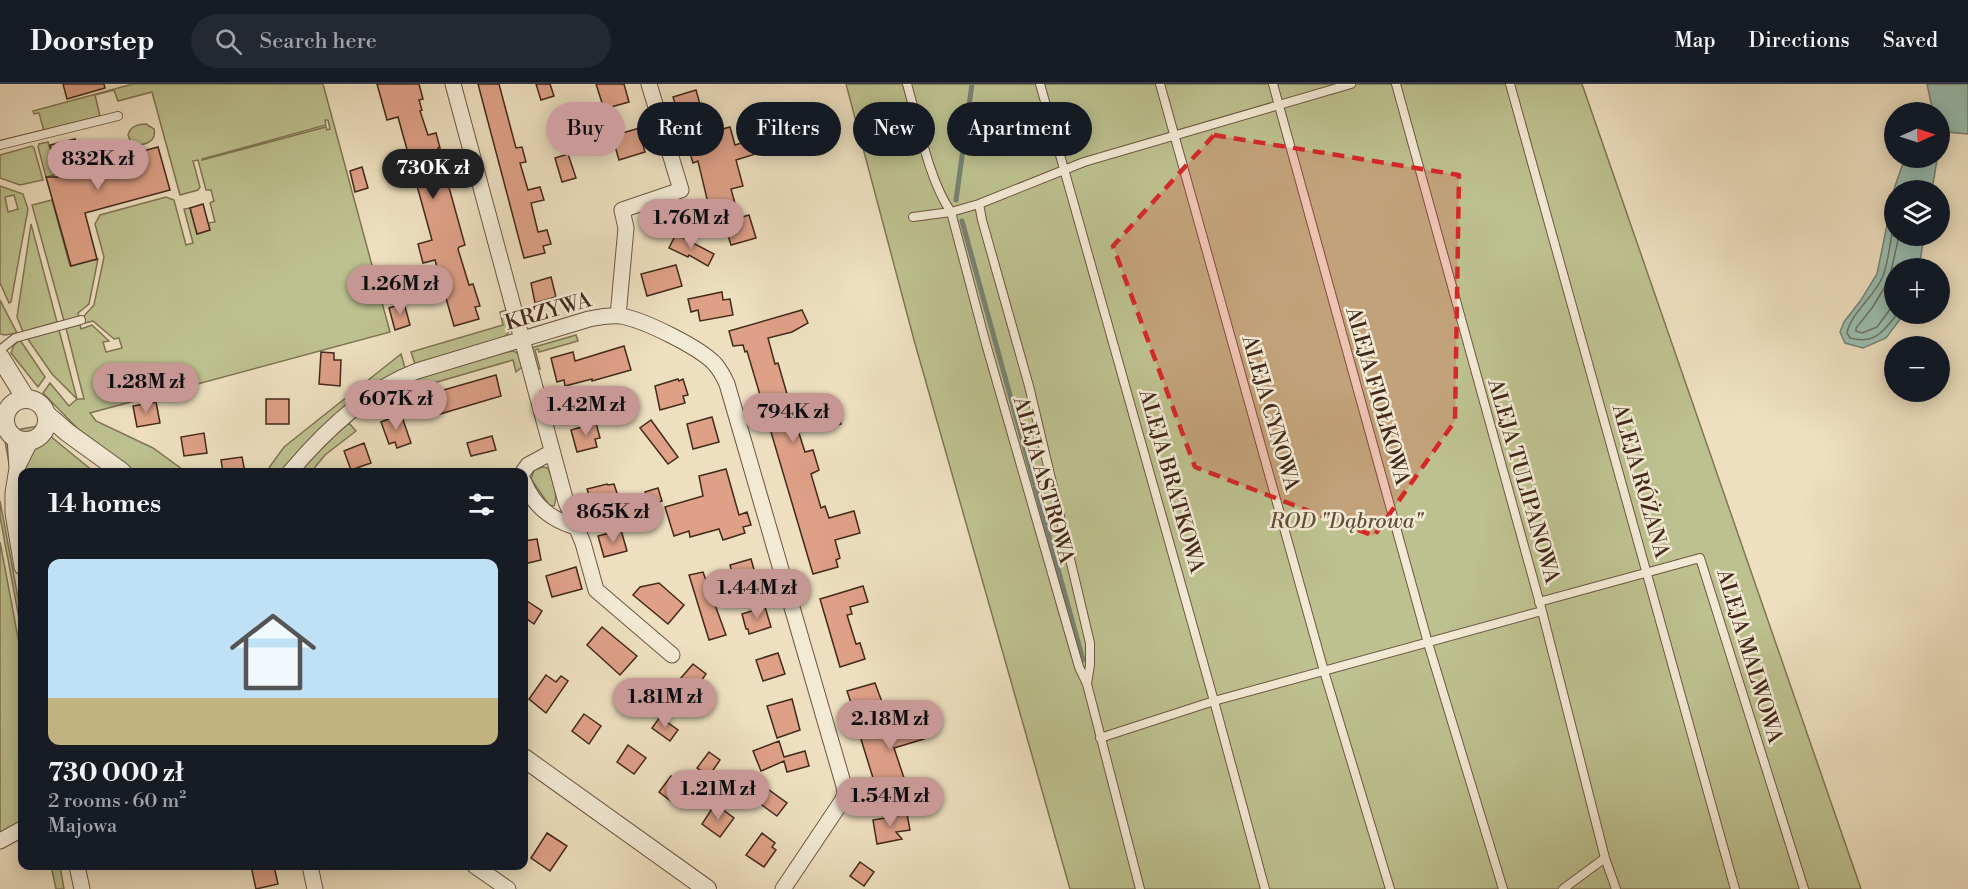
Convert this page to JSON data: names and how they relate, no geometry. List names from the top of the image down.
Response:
{
  "streets": {
    "street": ["KRZYWA"],
    "lane": [
      "ALEJA FIOŁKOWA",
      "ALEJA CYNOWA",
      "ALEJA ASTROWA",
      "ALEJA BRATKOWA",
      "ALEJA TULIPANOWA",
      "ALEJA RÓŻANA",
      "ALEJA MALWOWA"
    ]
  },
  "crossings": [
    ["ALEJA TULIPANOWA", "ALEJA MALWOWA"],
    ["ALEJA RÓŻANA", "ALEJA MALWOWA"]
  ],
  "parks": ["ROD \"Dąbrowa\""],
  "north": "right",
  "page": {
    "header": "Doorstep",
    "search": "Search here",
    "nav": ["Map", "Directions", "Saved"],
    "map_buttons": ["+", "−"],
    "chip": [
      "Buy",
      "Rent",
      "Filters",
      "New",
      "Apartment"
    ],
    "price": [
      "832K zł",
      "730K zł",
      "1.76M zł",
      "1.26M zł",
      "1.28M zł",
      "607K zł",
      "1.42M zł",
      "794K zł",
      "865K zł",
      "1.44M zł",
      "1.81M zł",
      "2.18M zł",
      "1.21M zł",
      "1.54M zł"
    ],
    "heading": "14 homes",
    "list": [
      {
        "name": "730 000 zł",
        "note": "2 rooms · 60 m² · Majowa"
      }
    ]
  }
}
